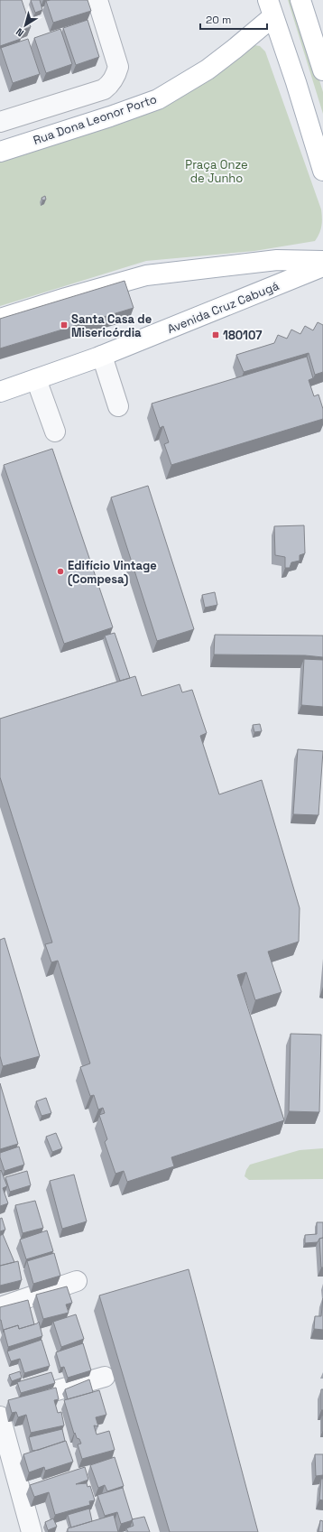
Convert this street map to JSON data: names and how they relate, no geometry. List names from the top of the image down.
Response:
{
  "streets": {
    "main road": ["Rua Dona Leonor Porto", "Avenida Cruz Cabugá"]
  },
  "parks": ["Praça Onze de Junho"],
  "places": {
    "transit": ["Santa Casa de Misericórdia", "180107"],
    "other": ["Edifício Vintage (Compesa)"]
  },
  "scale_bar": "20 m",
  "north": "bottom left"
}
